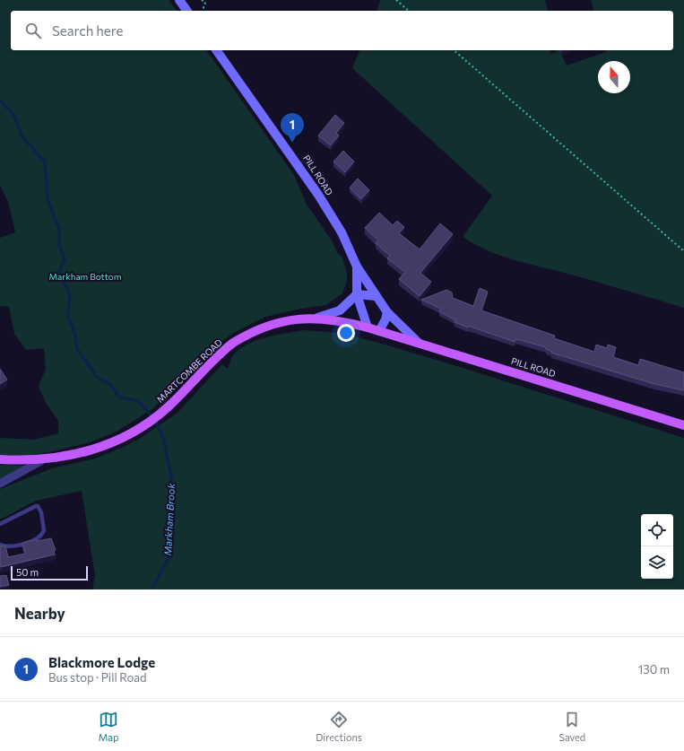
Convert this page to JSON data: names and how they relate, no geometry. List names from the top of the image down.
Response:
{
  "streets": {
    "main road": ["PILL ROAD", "MARTCOMBE ROAD"]
  },
  "crossings": [
    ["PILL ROAD", "MARTCOMBE ROAD"]
  ],
  "water": ["Markham Brook"],
  "parks": ["Markham Bottom"],
  "scale_bar": "50 m",
  "north": "top",
  "page": {
    "search": "Search here",
    "pins": "1",
    "scale": "50 m",
    "heading": "Nearby",
    "list": [
      {
        "mark": "1",
        "name": "Blackmore Lodge",
        "note": "Bus stop · Pill Road",
        "value": "130 m"
      }
    ],
    "nav": ["Map", "Directions", "Saved"]
  }
}
